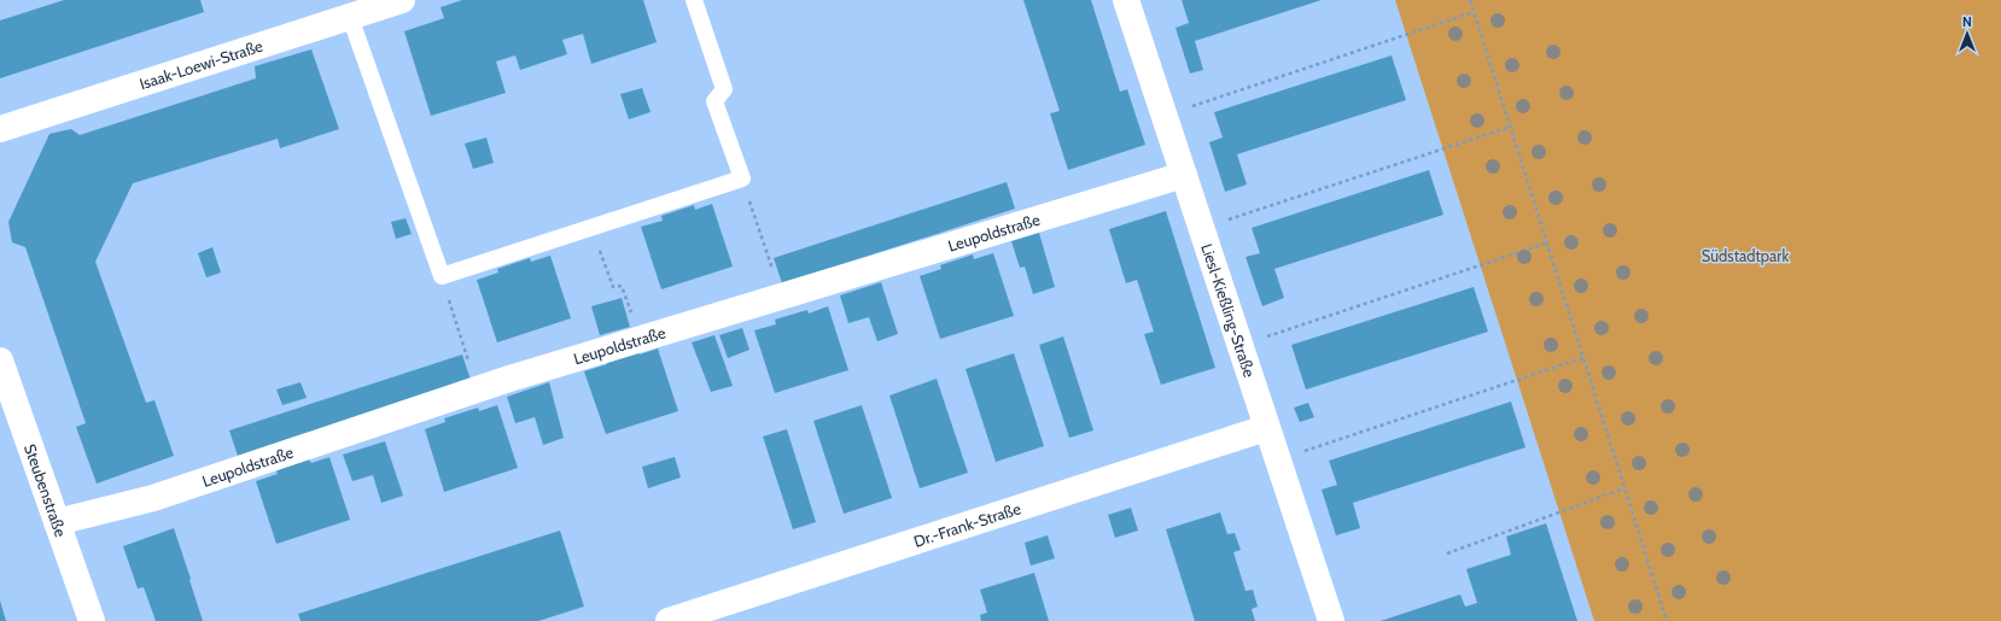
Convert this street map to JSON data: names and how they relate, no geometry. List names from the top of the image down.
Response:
{
  "streets": {
    "street": [
      "Isaak-Loewi-Straße",
      "Leupoldstraße",
      "Liesl-Kießling-Straße",
      "Steubenstraße",
      "Dr.-Frank-Straße"
    ]
  },
  "crossings": [
    ["Leupoldstraße", "Liesl-Kießling-Straße"],
    ["Leupoldstraße", "Steubenstraße"],
    ["Liesl-Kießling-Straße", "Dr.-Frank-Straße"]
  ],
  "parks": ["Südstadtpark"],
  "north": "top"
}
